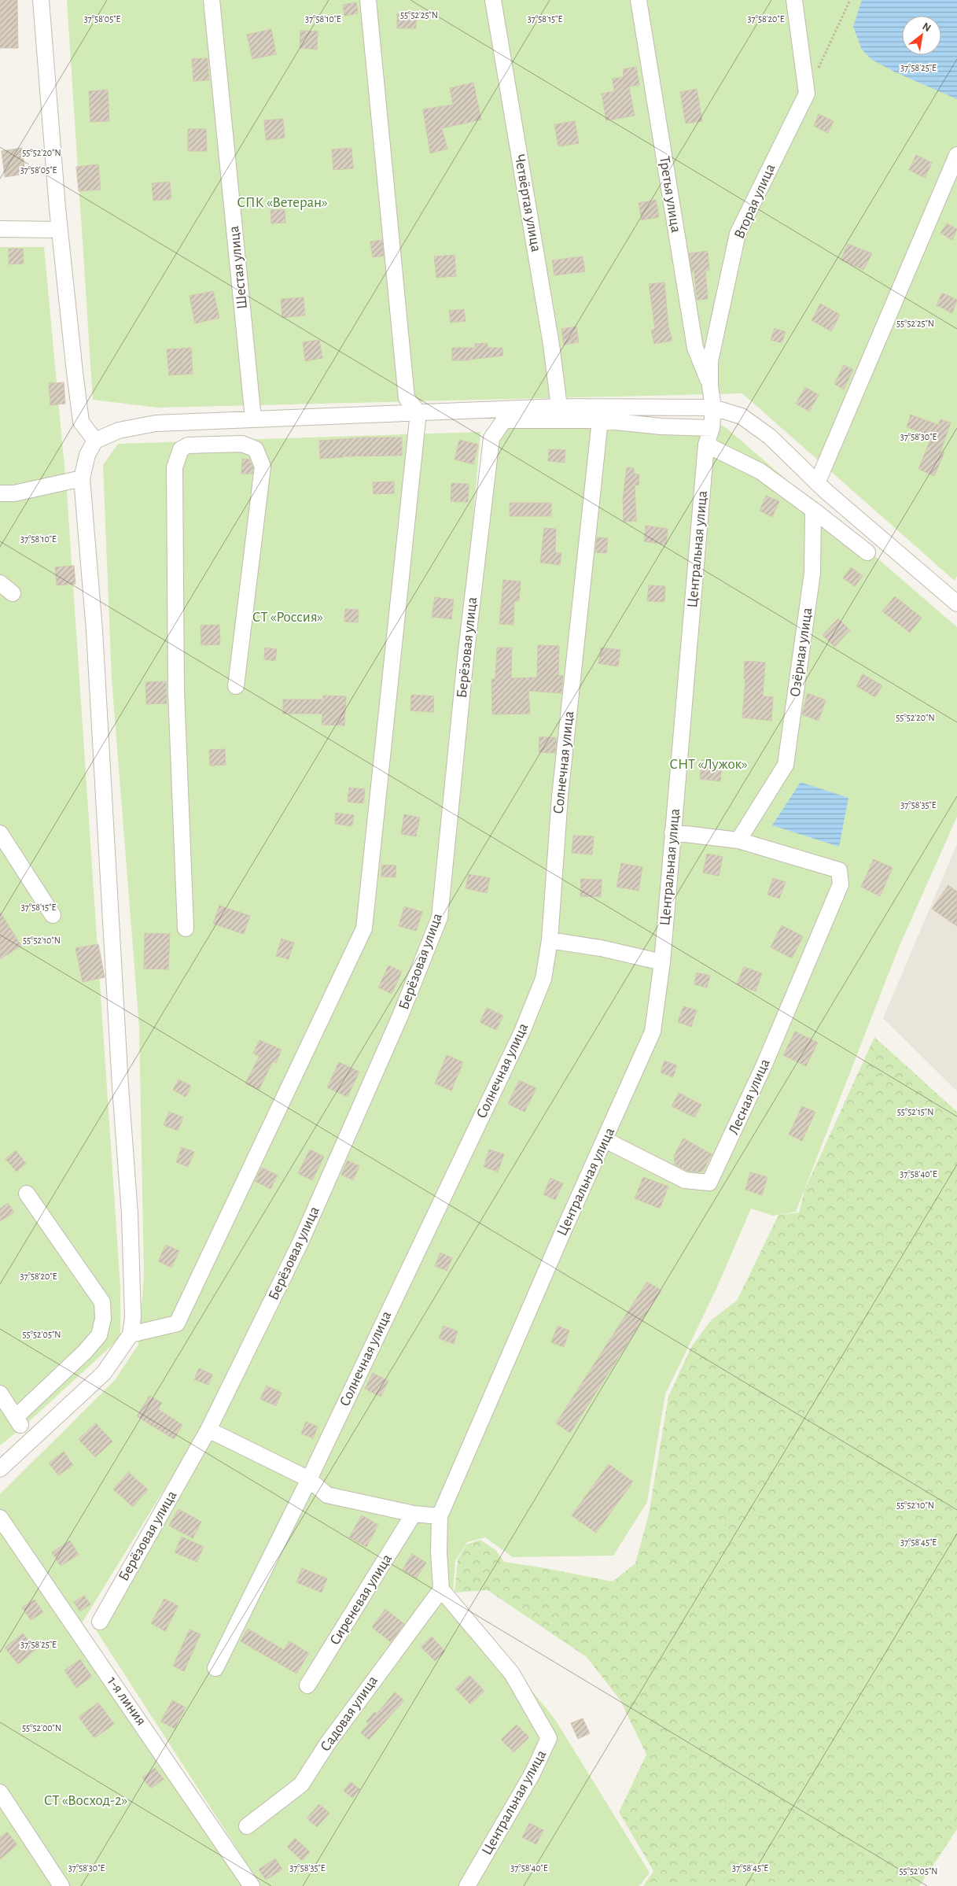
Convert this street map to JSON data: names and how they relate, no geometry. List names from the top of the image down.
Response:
{
  "streets": {
    "street": [
      "Третья улица",
      "Вторая улица",
      "Четвёртая улица",
      "Шестая улица",
      "Центральная улица",
      "Берёзовая улица",
      "Озёрная улица",
      "Солнечная улица",
      "Лесная улица",
      "Сиреневая улица",
      "1-я линия",
      "Садовая улица"
    ]
  },
  "crossings": [
    ["Третья улица", "Вторая улица"],
    ["Вторая улица", "Центральная улица"],
    ["Центральная улица", "Берёзовая улица"],
    ["Центральная улица", "Лесная улица"],
    ["Центральная улица", "Садовая улица"],
    ["Берёзовая улица", "Солнечная улица"],
    ["Озёрная улица", "Лесная улица"]
  ],
  "parks": [
    "СПК «Ветеран»",
    "СТ «Россия»",
    "СНТ «Лужок»",
    "СТ «Восход-2»"
  ],
  "north": "top right",
  "coordinates": [
    "55°52'25\"N",
    "37°58'05\"E",
    "37°58'10\"E",
    "37°58'15\"E",
    "37°58'20\"E",
    "37°58'25\"E",
    "55°52'20\"N",
    "37°58'30\"E",
    "37°58'35\"E",
    "55°52'10\"N",
    "55°52'15\"N",
    "37°58'40\"E",
    "55°52'05\"N",
    "37°58'45\"E",
    "55°52'00\"N"
  ]
}
